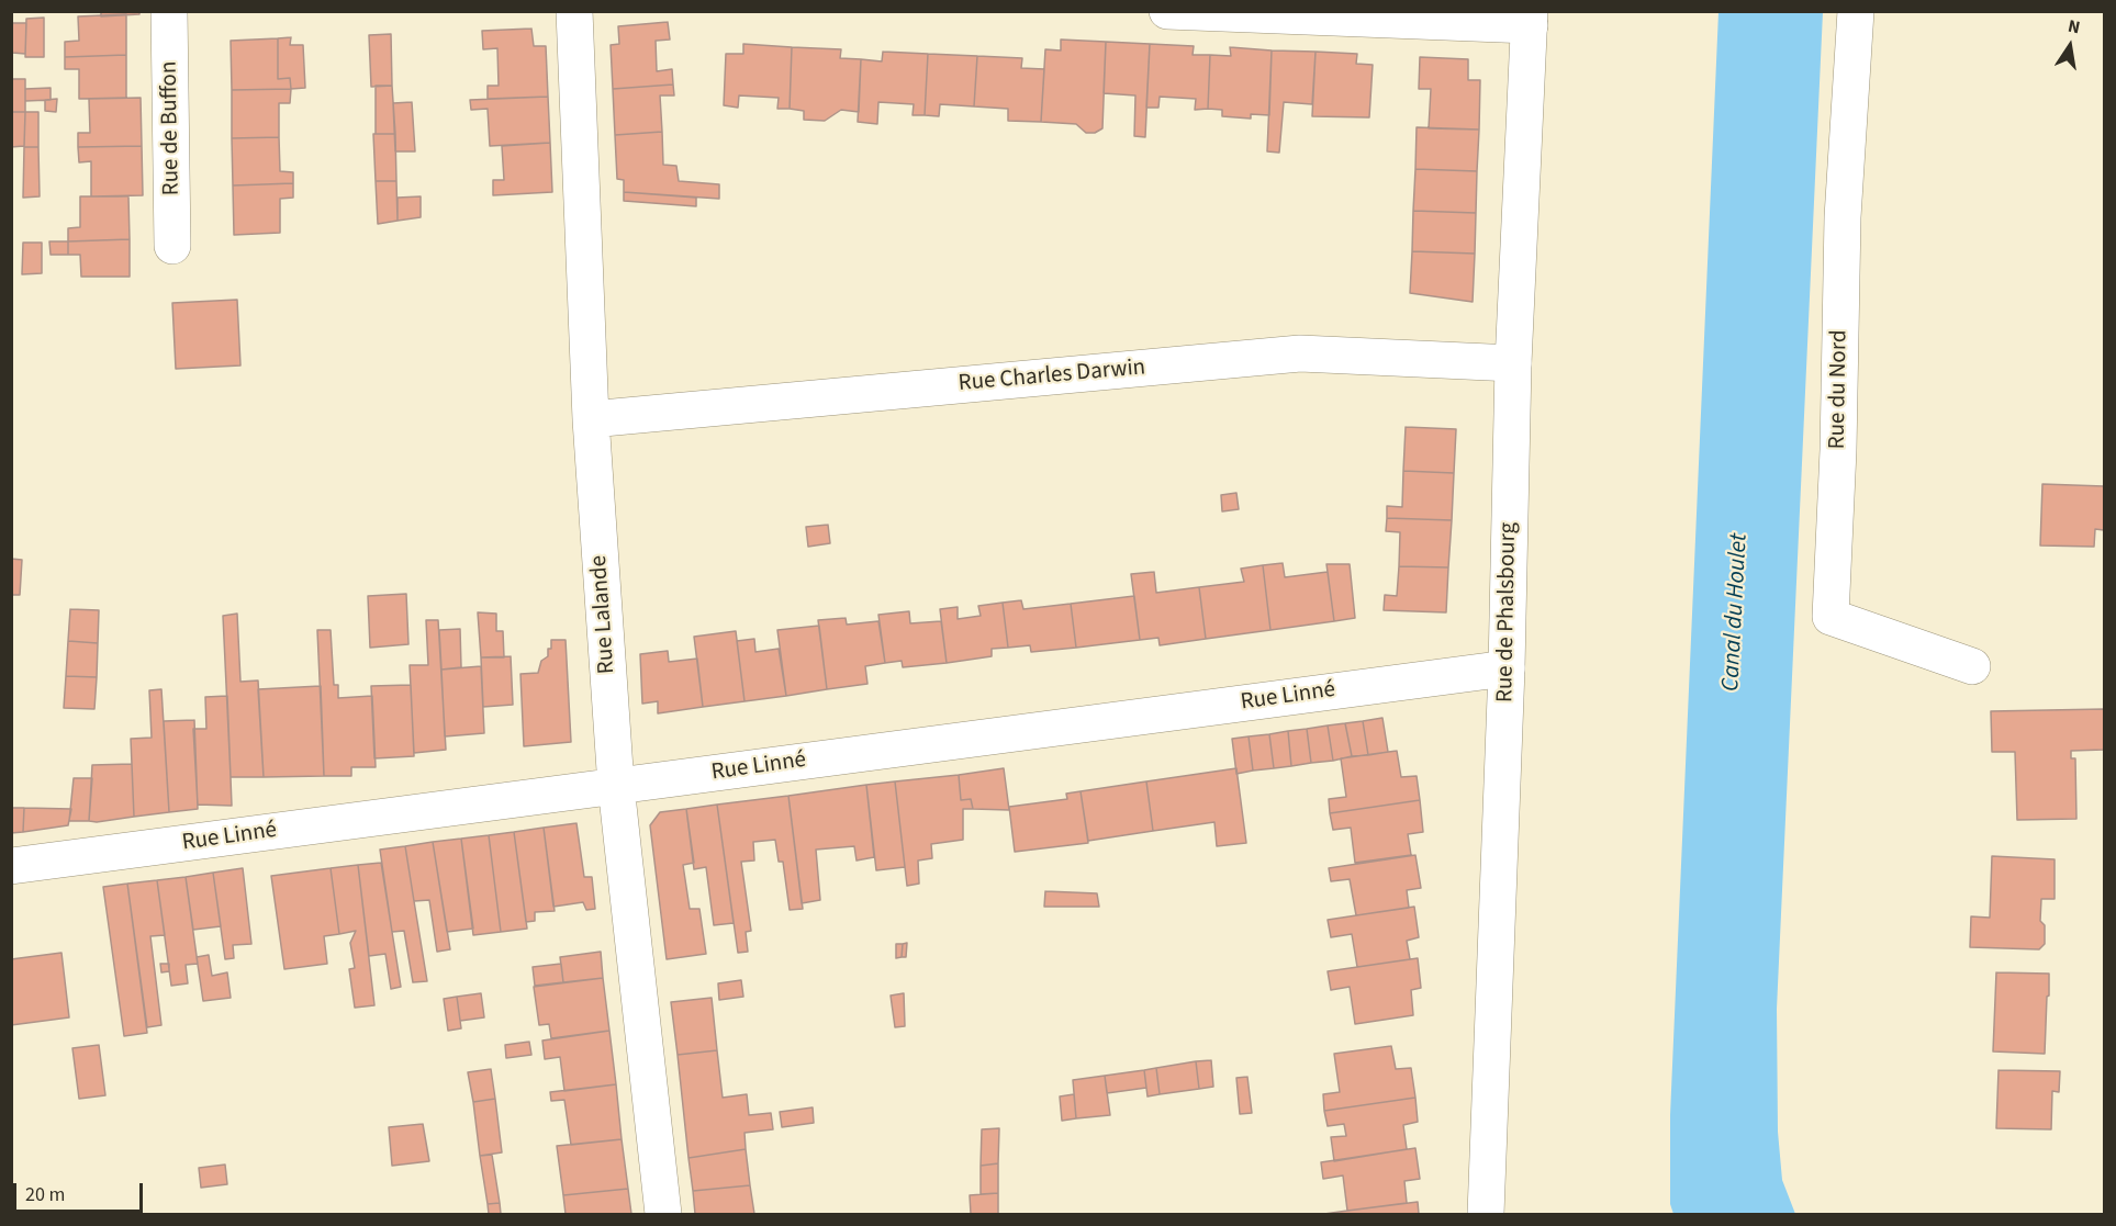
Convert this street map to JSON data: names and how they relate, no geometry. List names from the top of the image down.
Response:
{
  "streets": {
    "street": [
      "Rue de Buffon",
      "Rue Charles Darwin",
      "Rue du Nord",
      "Rue de Phalsbourg",
      "Rue Lalande",
      "Rue Linné"
    ]
  },
  "crossings": [
    ["Rue Charles Darwin", "Rue de Phalsbourg"],
    ["Rue Charles Darwin", "Rue Lalande"],
    ["Rue de Phalsbourg", "Rue Linné"],
    ["Rue Lalande", "Rue Linné"]
  ],
  "water": ["Canal du Houlet"],
  "scale_bar": "20 m",
  "north": "top"
}
